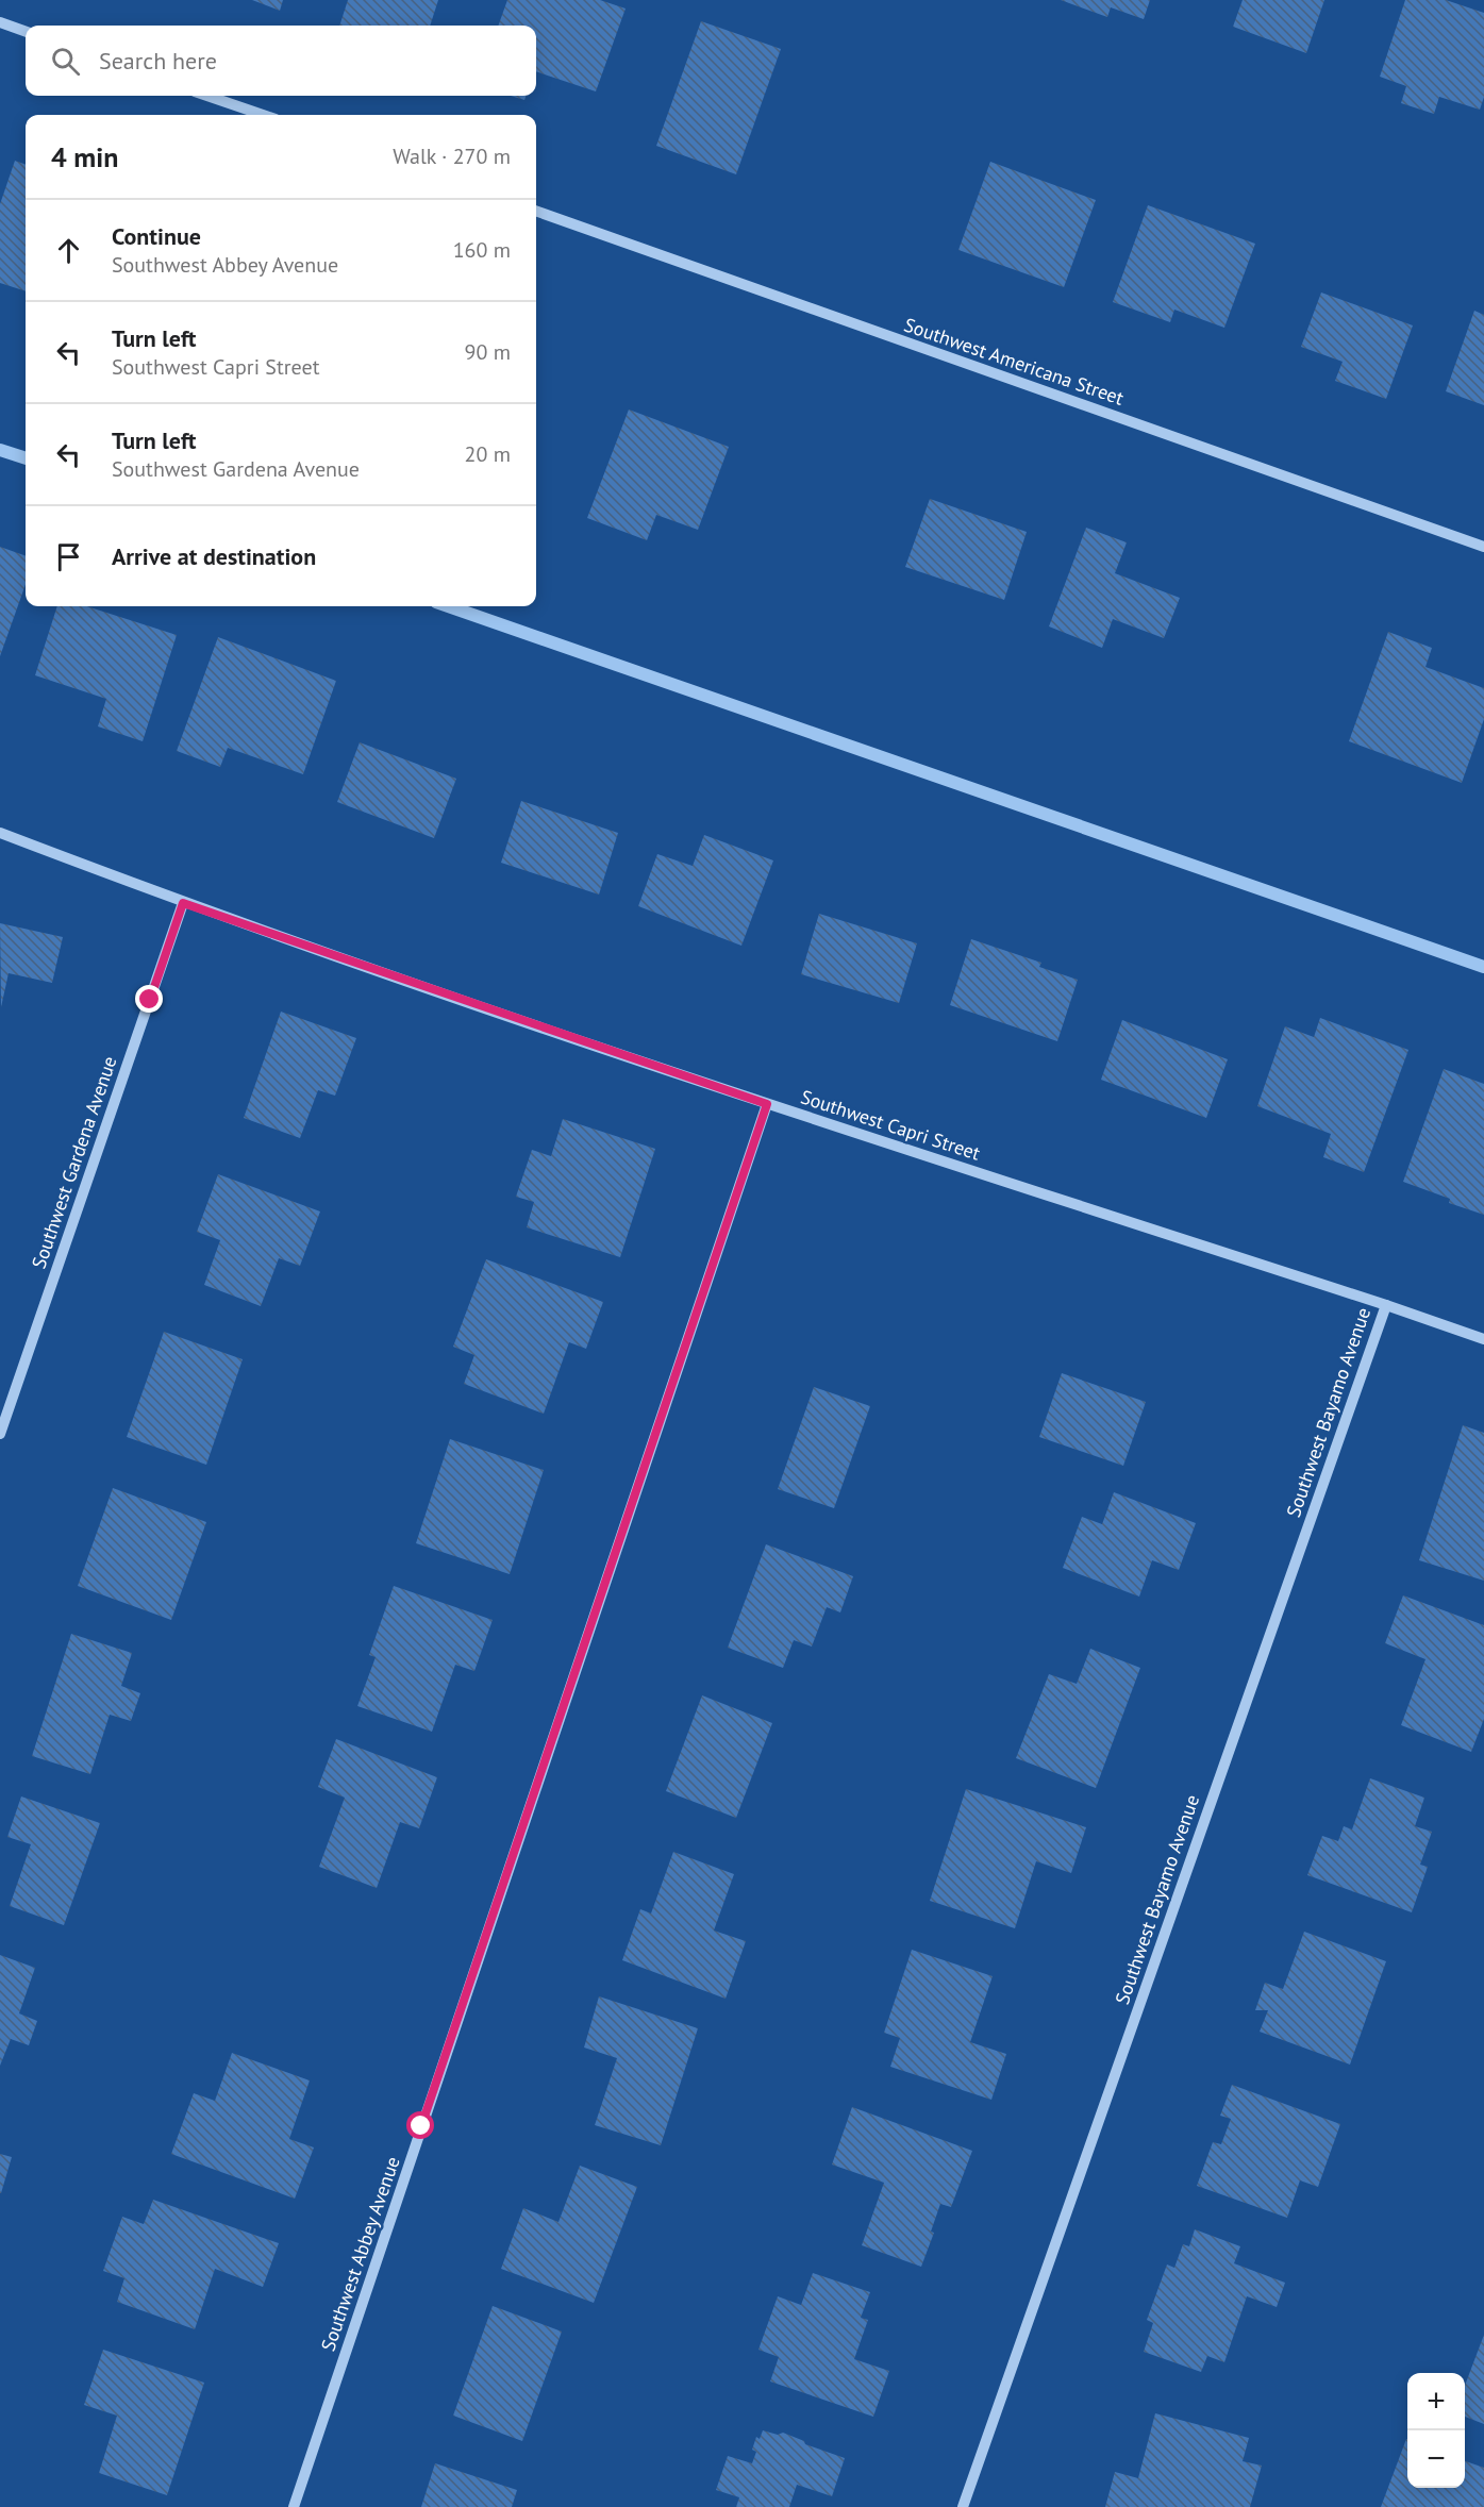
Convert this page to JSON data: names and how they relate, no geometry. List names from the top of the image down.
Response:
{
  "streets": {
    "street": [
      "Southwest Americana Street",
      "Southwest Capri Street",
      "Southwest Gardena Avenue",
      "Southwest Bayamo Avenue",
      "Southwest Abbey Avenue"
    ]
  },
  "crossings": [
    ["Southwest Capri Street", "Southwest Gardena Avenue"],
    ["Southwest Capri Street", "Southwest Bayamo Avenue"],
    ["Southwest Capri Street", "Southwest Abbey Avenue"]
  ],
  "page": {
    "search": "Search here",
    "heading": ["4 min", "Walk · 270 m"],
    "list": [
      ["Continue", "Southwest Abbey Avenue", "160 m"],
      ["Turn left", "Southwest Capri Street", "90 m"],
      ["Turn left", "Southwest Gardena Avenue", "20 m"],
      "Arrive at destination"
    ],
    "map_buttons": ["+", "−"]
  }
}
